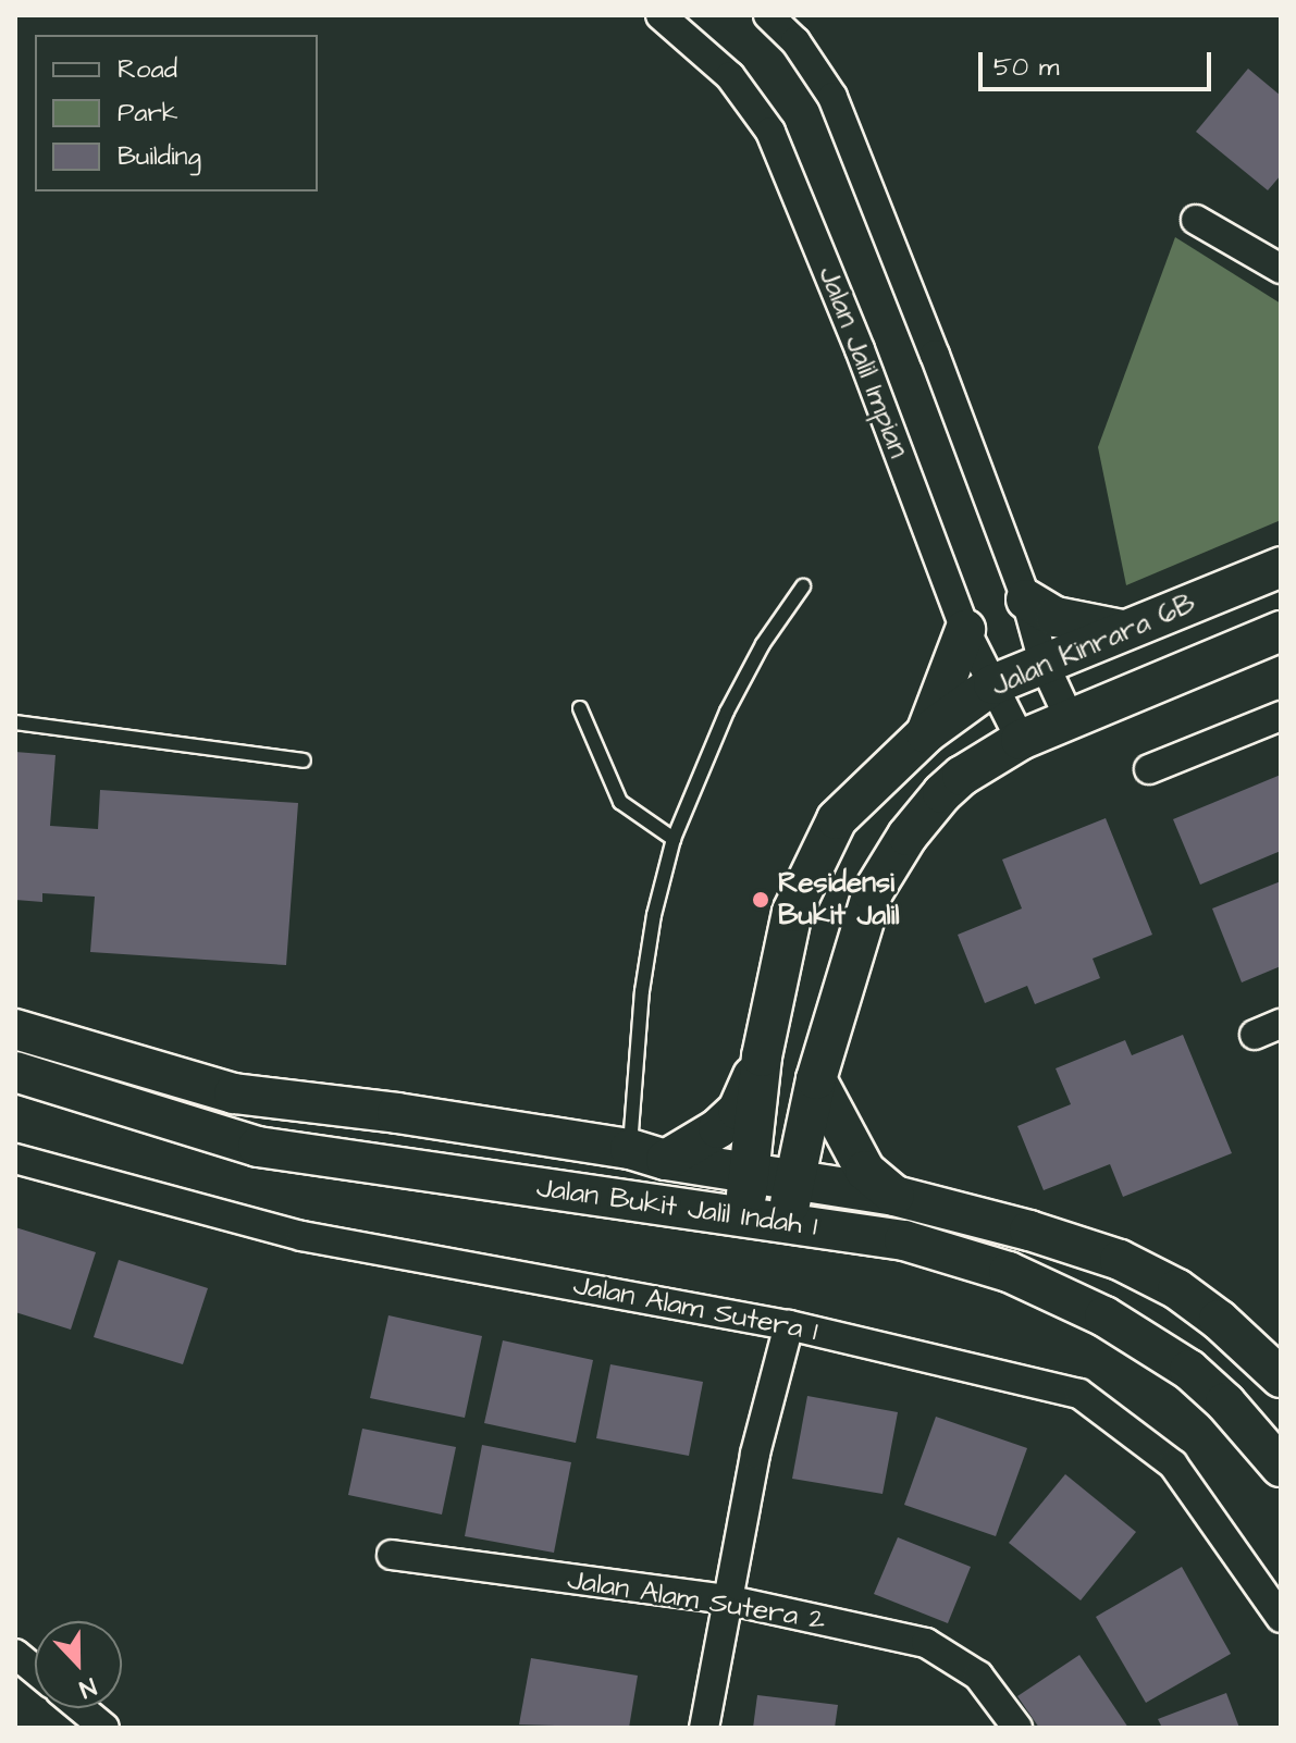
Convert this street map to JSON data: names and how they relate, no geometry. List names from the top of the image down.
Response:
{
  "streets": {
    "street": [
      "Jalan Jalil Impian",
      "Jalan Kinrara 6B",
      "Jalan Bukit Jalil Indah 1",
      "Jalan Alam Sutera 1",
      "Jalan Alam Sutera 2"
    ]
  },
  "crossings": [
    ["Jalan Jalil Impian", "Jalan Kinrara 6B"],
    ["Jalan Kinrara 6B", "Jalan Bukit Jalil Indah 1"]
  ],
  "places": ["Residensi Bukit Jalil"],
  "legend": ["Road", "Park", "Building"],
  "scale_bar": "50 m",
  "north": "bottom"
}
